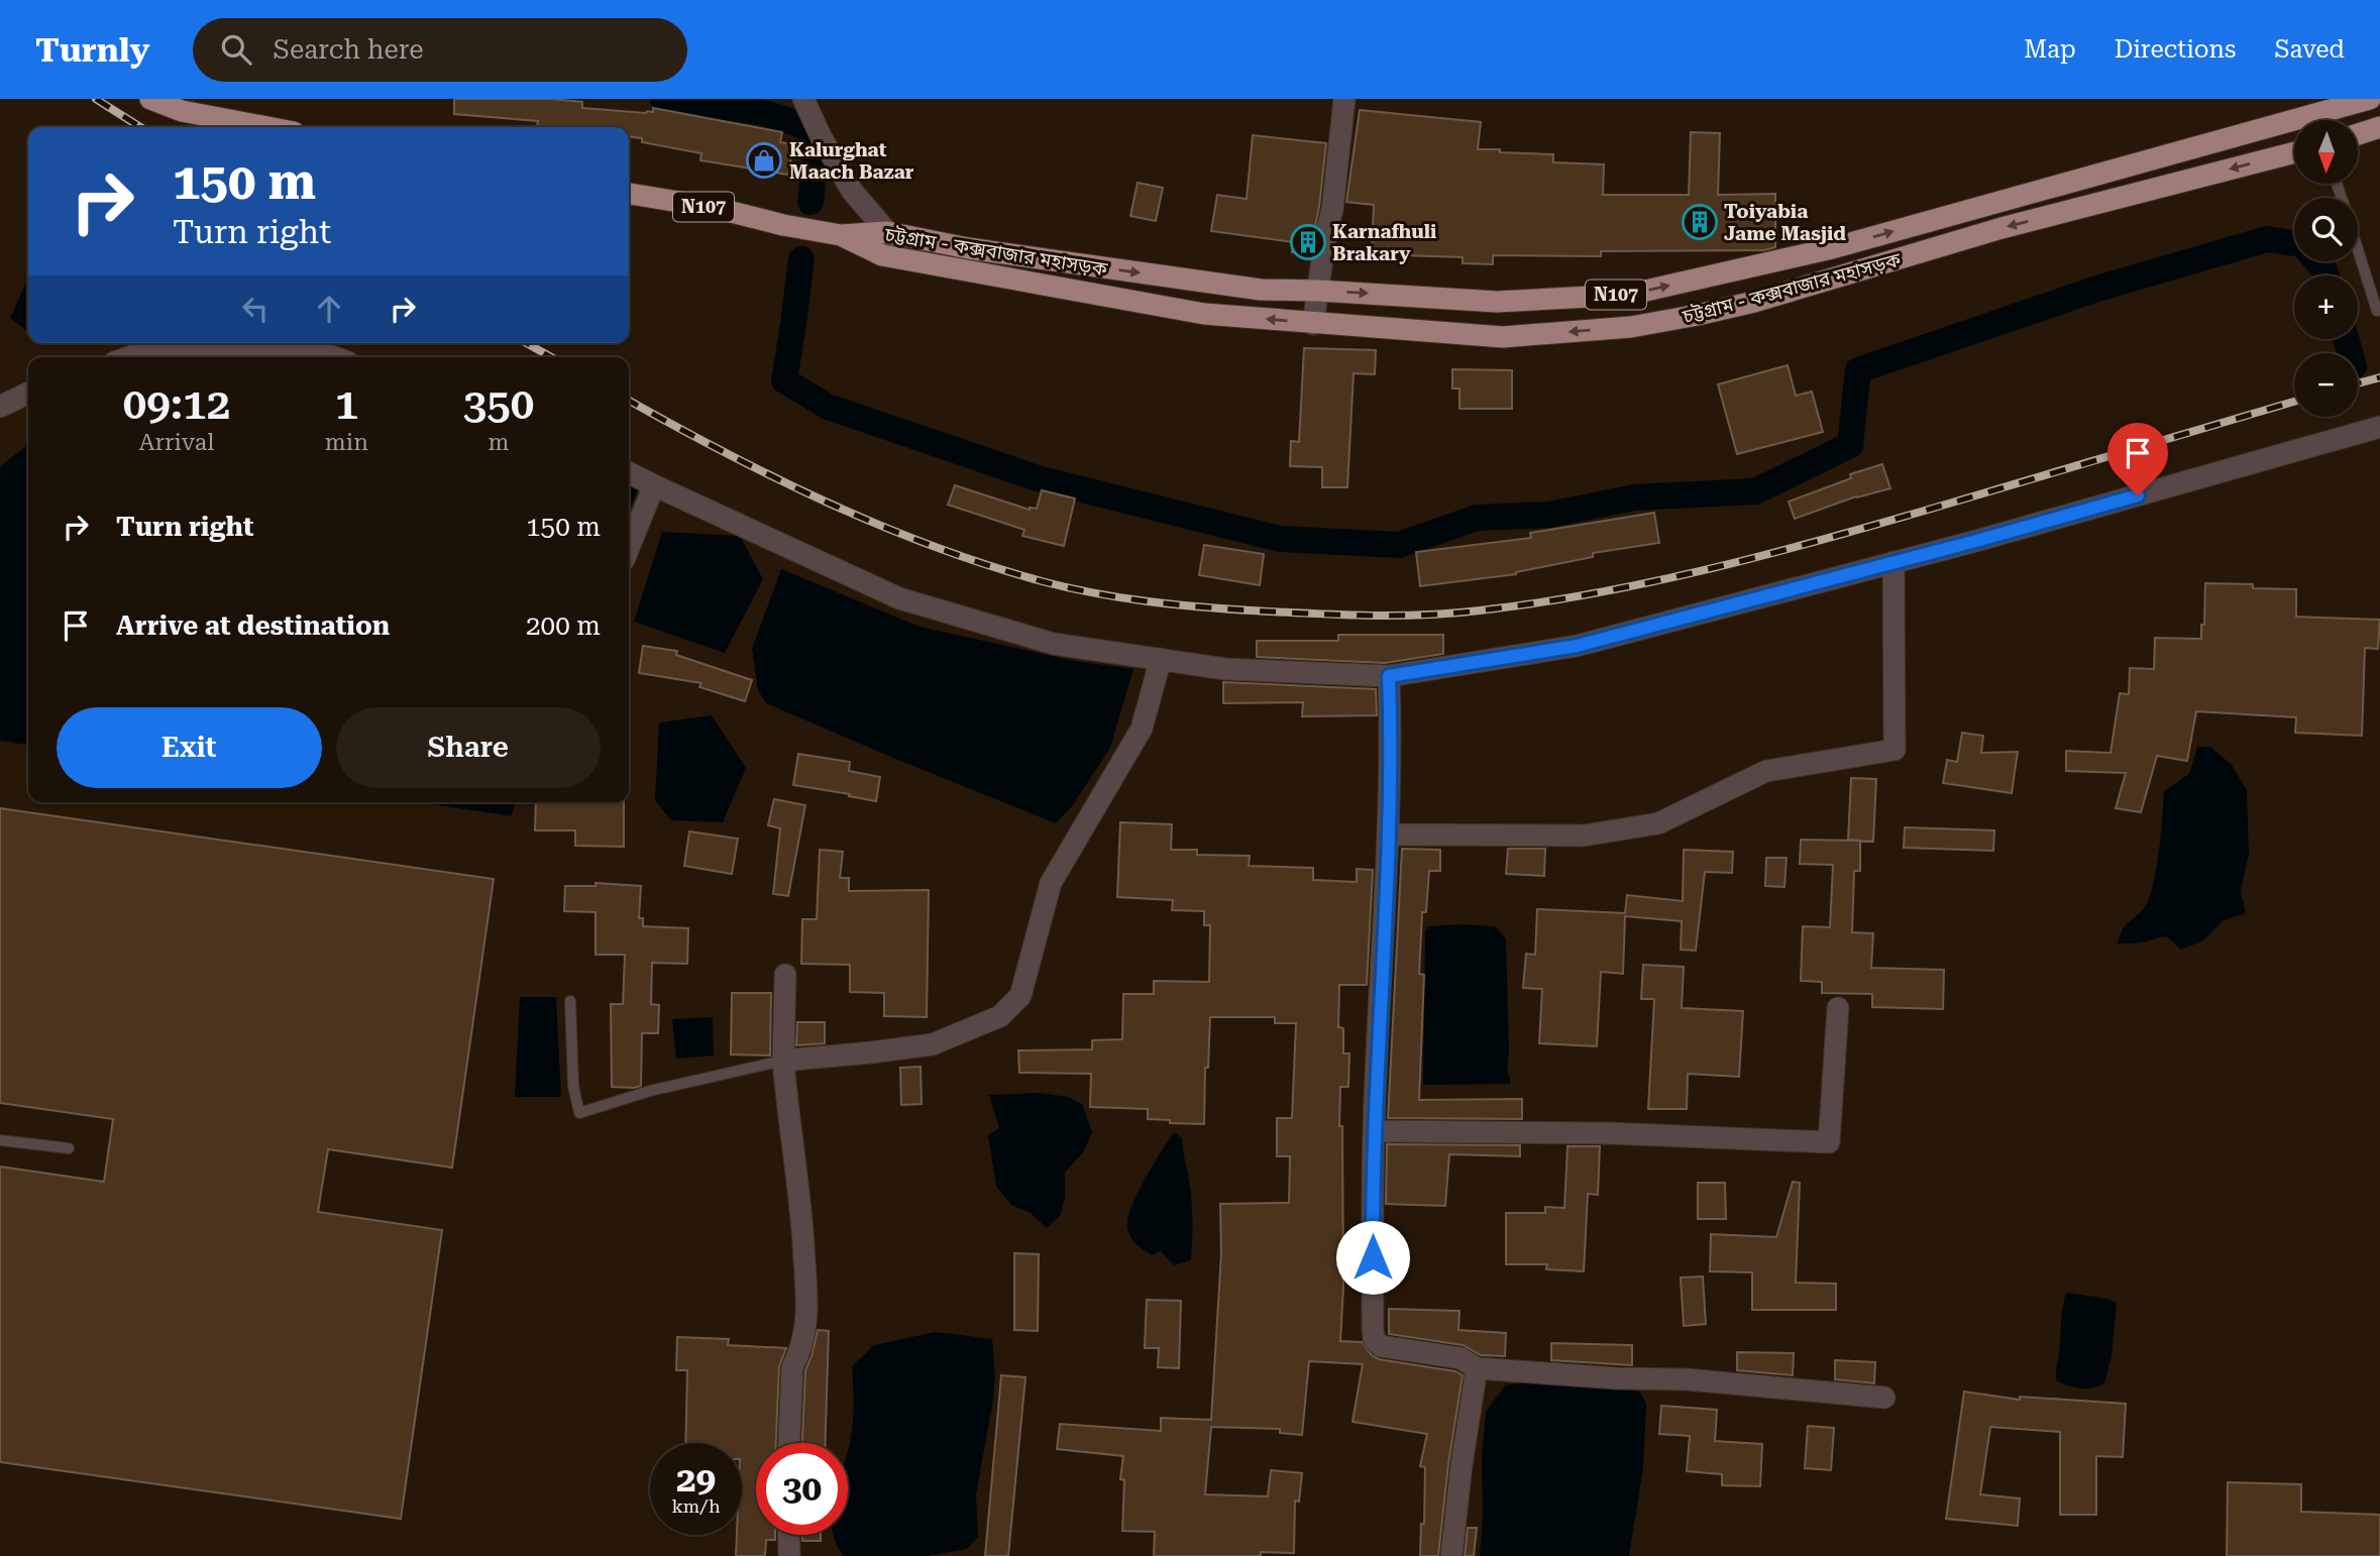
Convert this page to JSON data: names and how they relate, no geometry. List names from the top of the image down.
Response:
{
  "streets": {
    "highway": ["N107", "চট্টগ্রাম - কক্সবাজার মহাসড়ক"]
  },
  "crossings": [
    ["N107", "চট্টগ্রাম - কক্সবাজার মহাসড়ক"]
  ],
  "places": {
    "shop": ["Kalurghat Maach Bazar"],
    "building": ["Toiyabia Jame Masjid", "Karnafhuli Brakary"]
  },
  "north": "bottom",
  "page": {
    "header": "Turnly",
    "search": "Search here",
    "nav": ["Map", "Directions", "Saved"],
    "map_buttons": ["+", "−"],
    "turn": ["150 m", "Turn right"],
    "eta": [
      "09:12",
      "Arrival",
      "1",
      "min",
      "350",
      "m"
    ],
    "list": [
      {
        "name": "Turn right",
        "value": "150 m"
      },
      {
        "name": "Arrive at destination",
        "value": "200 m"
      }
    ],
    "buttons": ["Exit", "Share"],
    "speed": "29 km/h",
    "limit": "30"
  }
}
